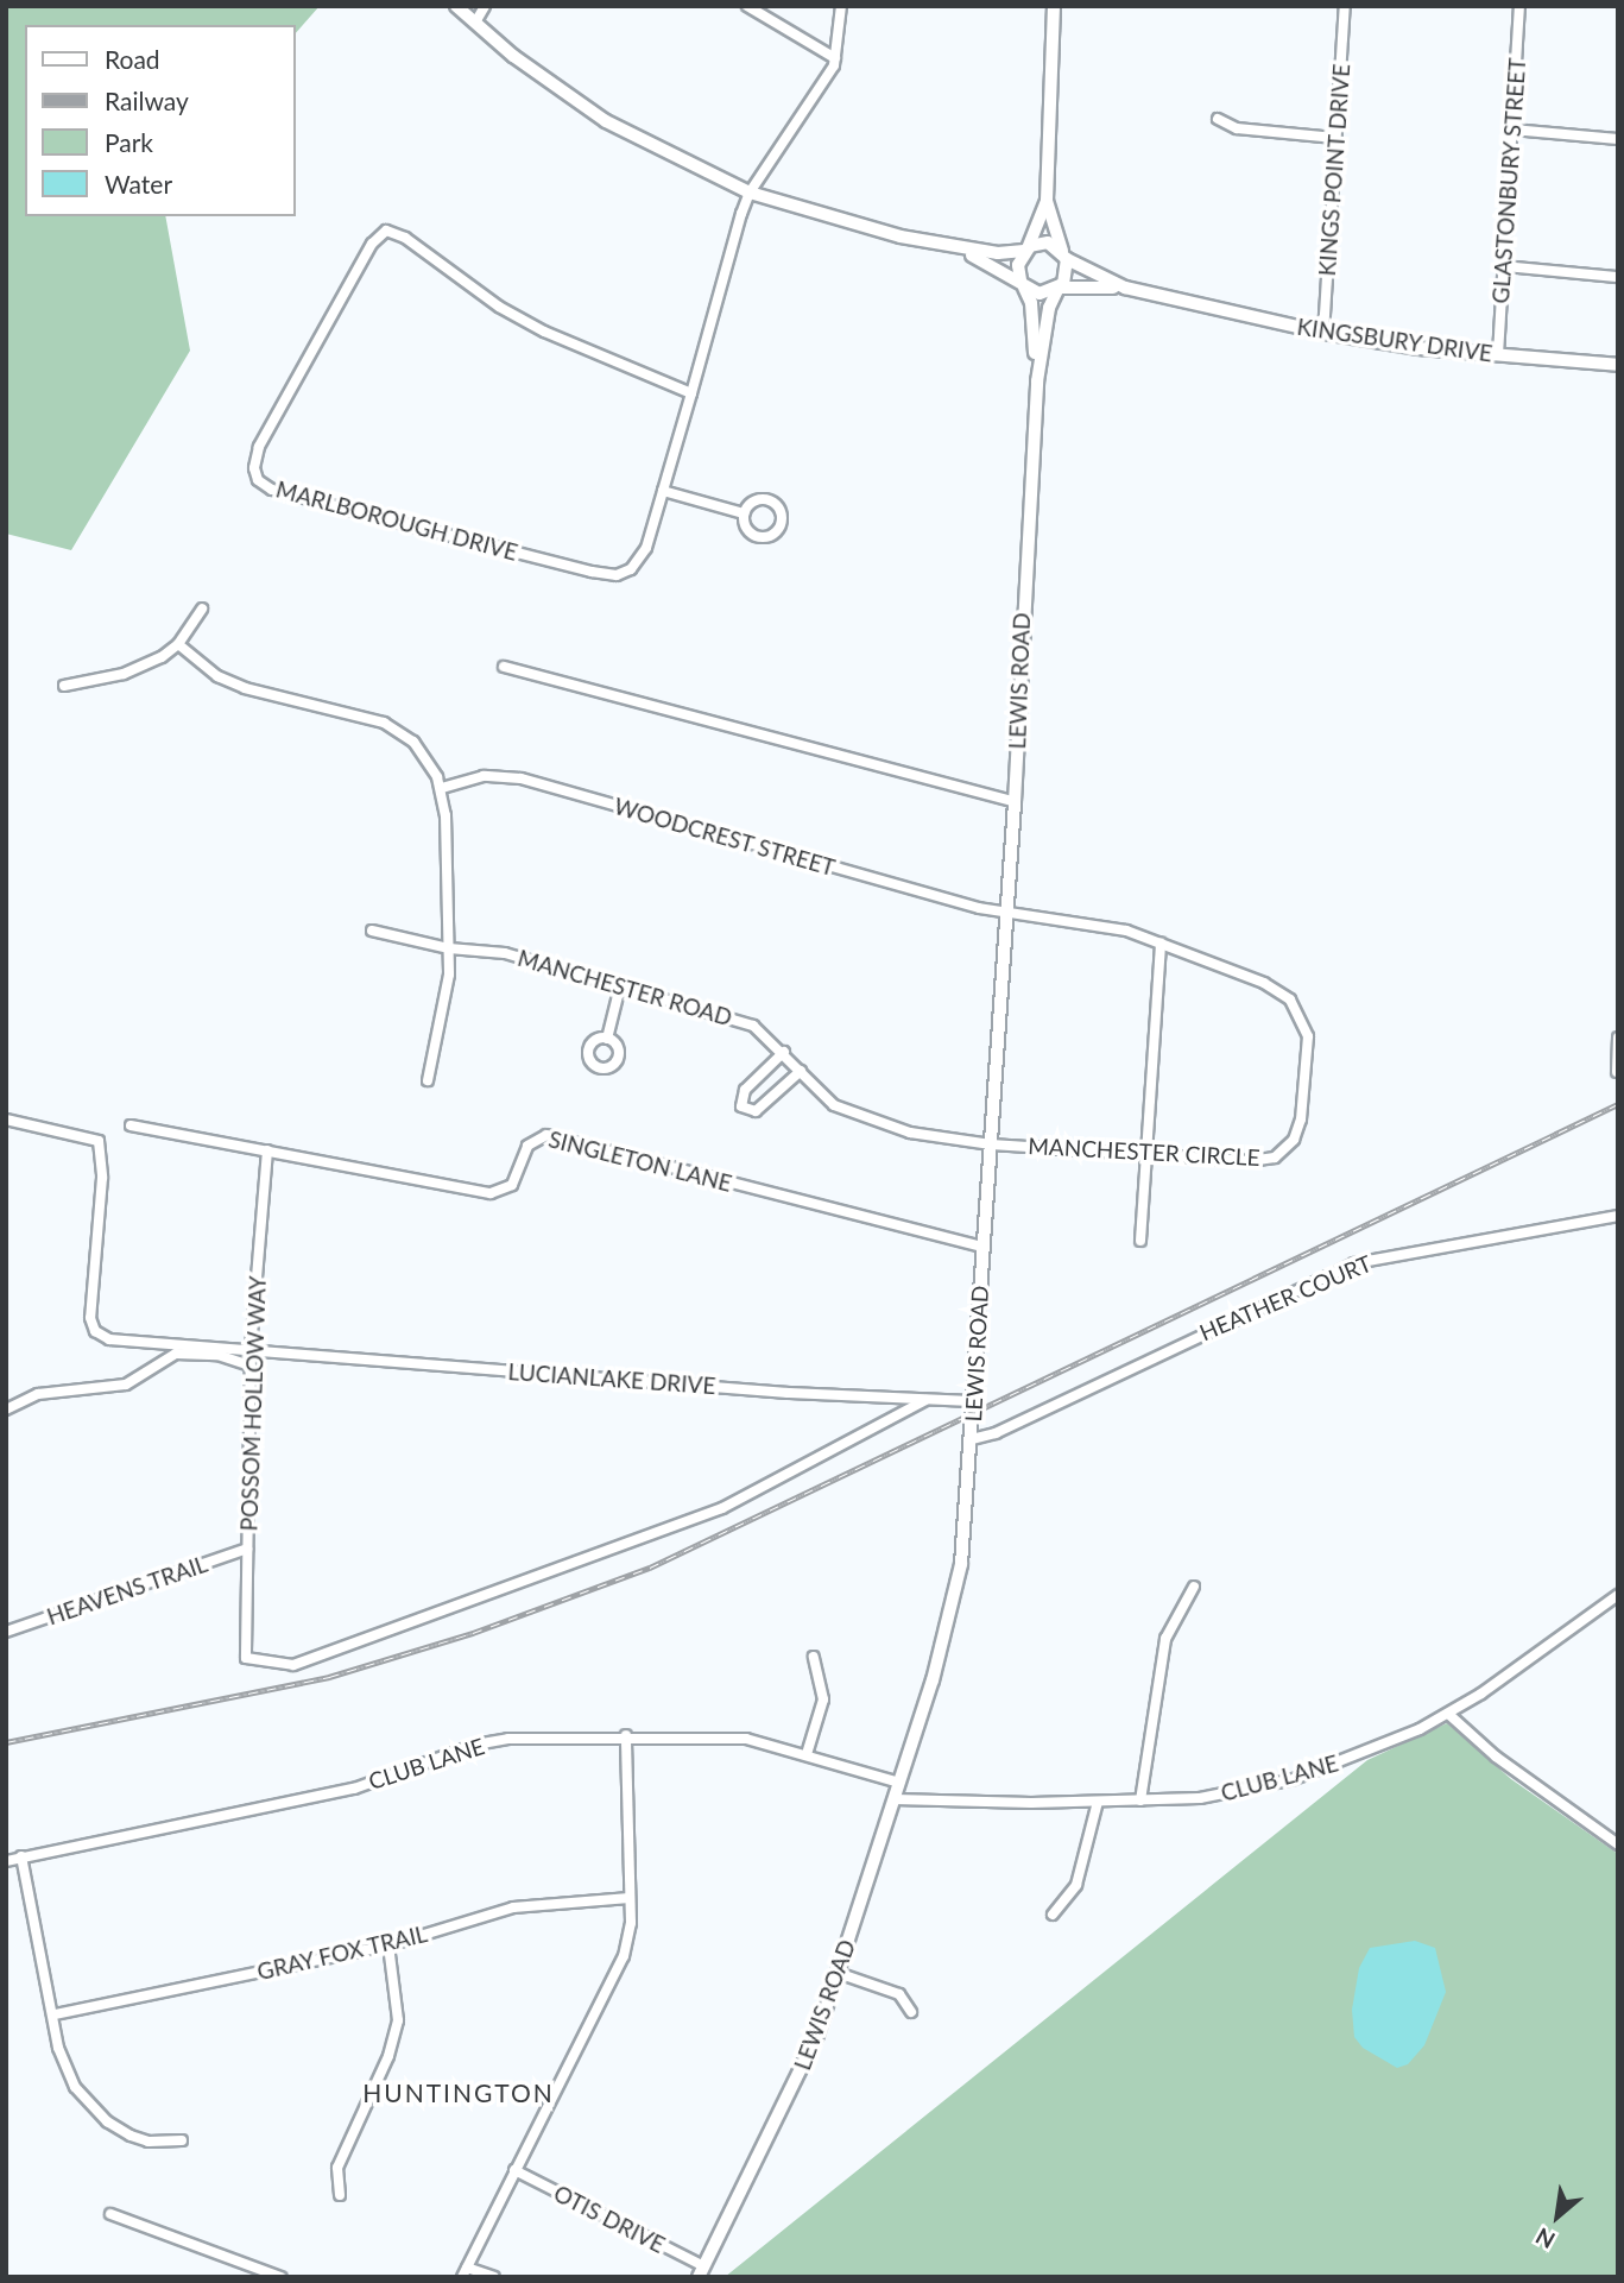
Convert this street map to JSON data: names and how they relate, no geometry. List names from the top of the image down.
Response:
{
  "streets": {
    "street": [
      "KINGS POINT DRIVE",
      "GLASTONBURY STREET",
      "KINGSBURY DRIVE",
      "MARLBOROUGH DRIVE",
      "LEWIS ROAD",
      "WOODCREST STREET",
      "MANCHESTER ROAD",
      "MANCHESTER CIRCLE",
      "SINGLETON LANE",
      "HEATHER COURT",
      "LUCIANLAKE DRIVE",
      "POSSOM HOLLOW WAY",
      "HEAVENS TRAIL",
      "CLUB LANE",
      "GRAY FOX TRAIL",
      "OTIS DRIVE"
    ]
  },
  "crossings": [
    ["KINGS POINT DRIVE", "KINGSBURY DRIVE"],
    ["GLASTONBURY STREET", "KINGSBURY DRIVE"],
    ["KINGSBURY DRIVE", "MARLBOROUGH DRIVE"],
    ["KINGSBURY DRIVE", "LEWIS ROAD"],
    ["LEWIS ROAD", "WOODCREST STREET"],
    ["LEWIS ROAD", "MANCHESTER ROAD"],
    ["LEWIS ROAD", "MANCHESTER CIRCLE"],
    ["LEWIS ROAD", "SINGLETON LANE"],
    ["LEWIS ROAD", "HEATHER COURT"],
    ["LEWIS ROAD", "LUCIANLAKE DRIVE"],
    ["LEWIS ROAD", "CLUB LANE"],
    ["LEWIS ROAD", "OTIS DRIVE"],
    ["WOODCREST STREET", "MANCHESTER CIRCLE"],
    ["MANCHESTER ROAD", "MANCHESTER CIRCLE"],
    ["SINGLETON LANE", "POSSOM HOLLOW WAY"],
    ["LUCIANLAKE DRIVE", "POSSOM HOLLOW WAY"],
    ["POSSOM HOLLOW WAY", "HEAVENS TRAIL"]
  ],
  "districts": ["HUNTINGTON"],
  "legend": [
    "Road",
    "Railway",
    "Park",
    "Water"
  ],
  "north": "bottom left"
}
